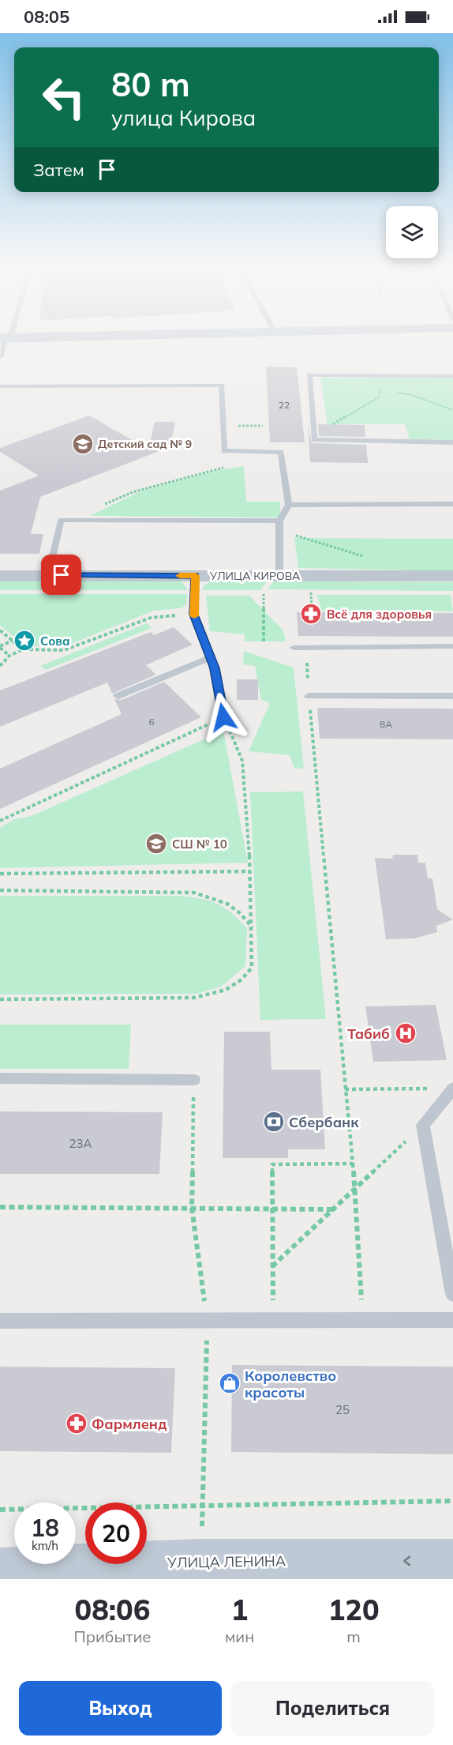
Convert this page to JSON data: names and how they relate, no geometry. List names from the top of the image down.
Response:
{
  "streets": {
    "main road": ["УЛИЦА ЛЕНИНА"],
    "street": ["УЛИЦА КИРОВА"]
  },
  "one_way": ["УЛИЦА ЛЕНИНА"],
  "places": {
    "school or university": ["Детский сад № 9", "СШ № 10"],
    "pharmacy": ["Всё для здоровья", "Фармленд"],
    "place": ["Сова"],
    "hospital": ["Табиб"],
    "bank": ["Сбербанк"],
    "shop": ["Королевство красоты"]
  },
  "house_numbers": [
    "22",
    "6",
    "8А",
    "23А",
    "25"
  ],
  "page": {
    "status": "08:05",
    "turn": ["80 m", "улица Кирова"],
    "then": "Затем",
    "speed": "18 km/h",
    "limit": "20",
    "eta": [
      "08:06",
      "Прибытие",
      "1",
      "мин",
      "120",
      "m"
    ],
    "buttons": ["Выход", "Поделиться"]
  }
}
